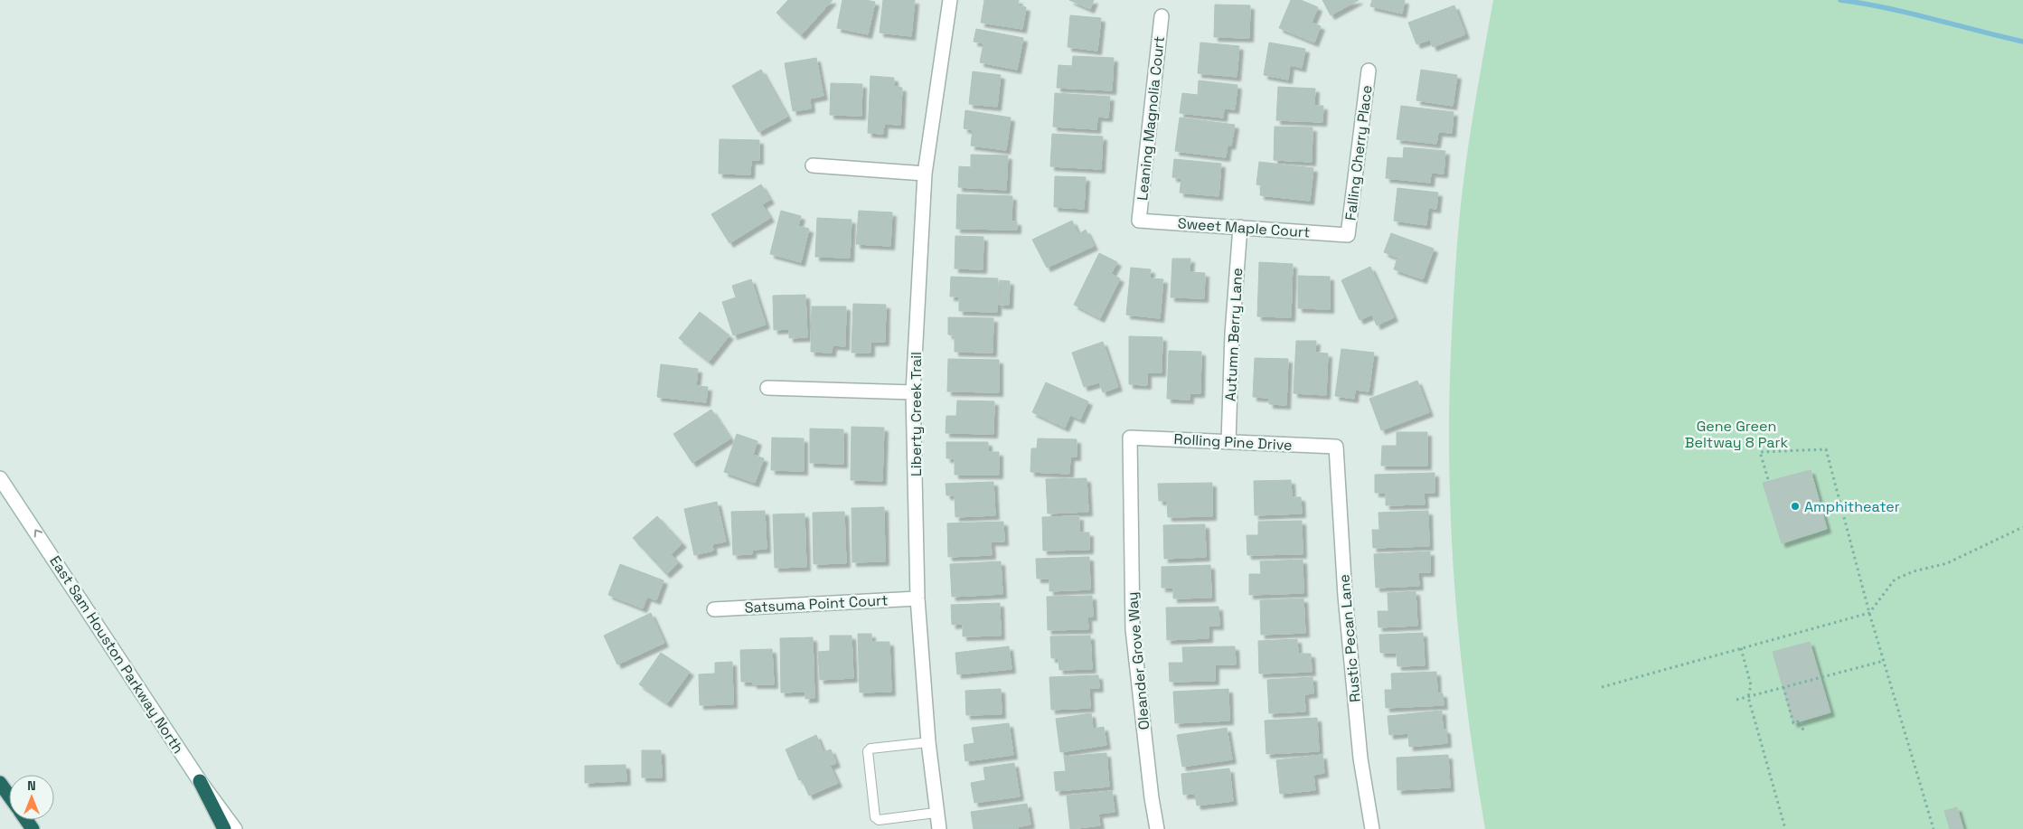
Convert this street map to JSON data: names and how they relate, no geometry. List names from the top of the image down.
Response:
{
  "streets": {
    "street": [
      "Leaning Magnolia Court",
      "Falling Cherry Place",
      "Sweet Maple Court",
      "Autumn Berry Lane",
      "Liberty Creek Trail",
      "Rolling Pine Drive",
      "Satsuma Point Court",
      "Rustic Pecan Lane",
      "East Sam Houston Parkway North",
      "Oleander Grove Way"
    ]
  },
  "crossings": [
    ["Leaning Magnolia Court", "Sweet Maple Court"],
    ["Falling Cherry Place", "Sweet Maple Court"],
    ["Sweet Maple Court", "Autumn Berry Lane"],
    ["Autumn Berry Lane", "Rolling Pine Drive"],
    ["Liberty Creek Trail", "Satsuma Point Court"],
    ["Rolling Pine Drive", "Rustic Pecan Lane"],
    ["Rolling Pine Drive", "Oleander Grove Way"]
  ],
  "one_way": ["East Sam Houston Parkway North"],
  "parks": ["Gene Green Beltway 8 Park"],
  "places": ["Amphitheater"],
  "north": "top"
}
